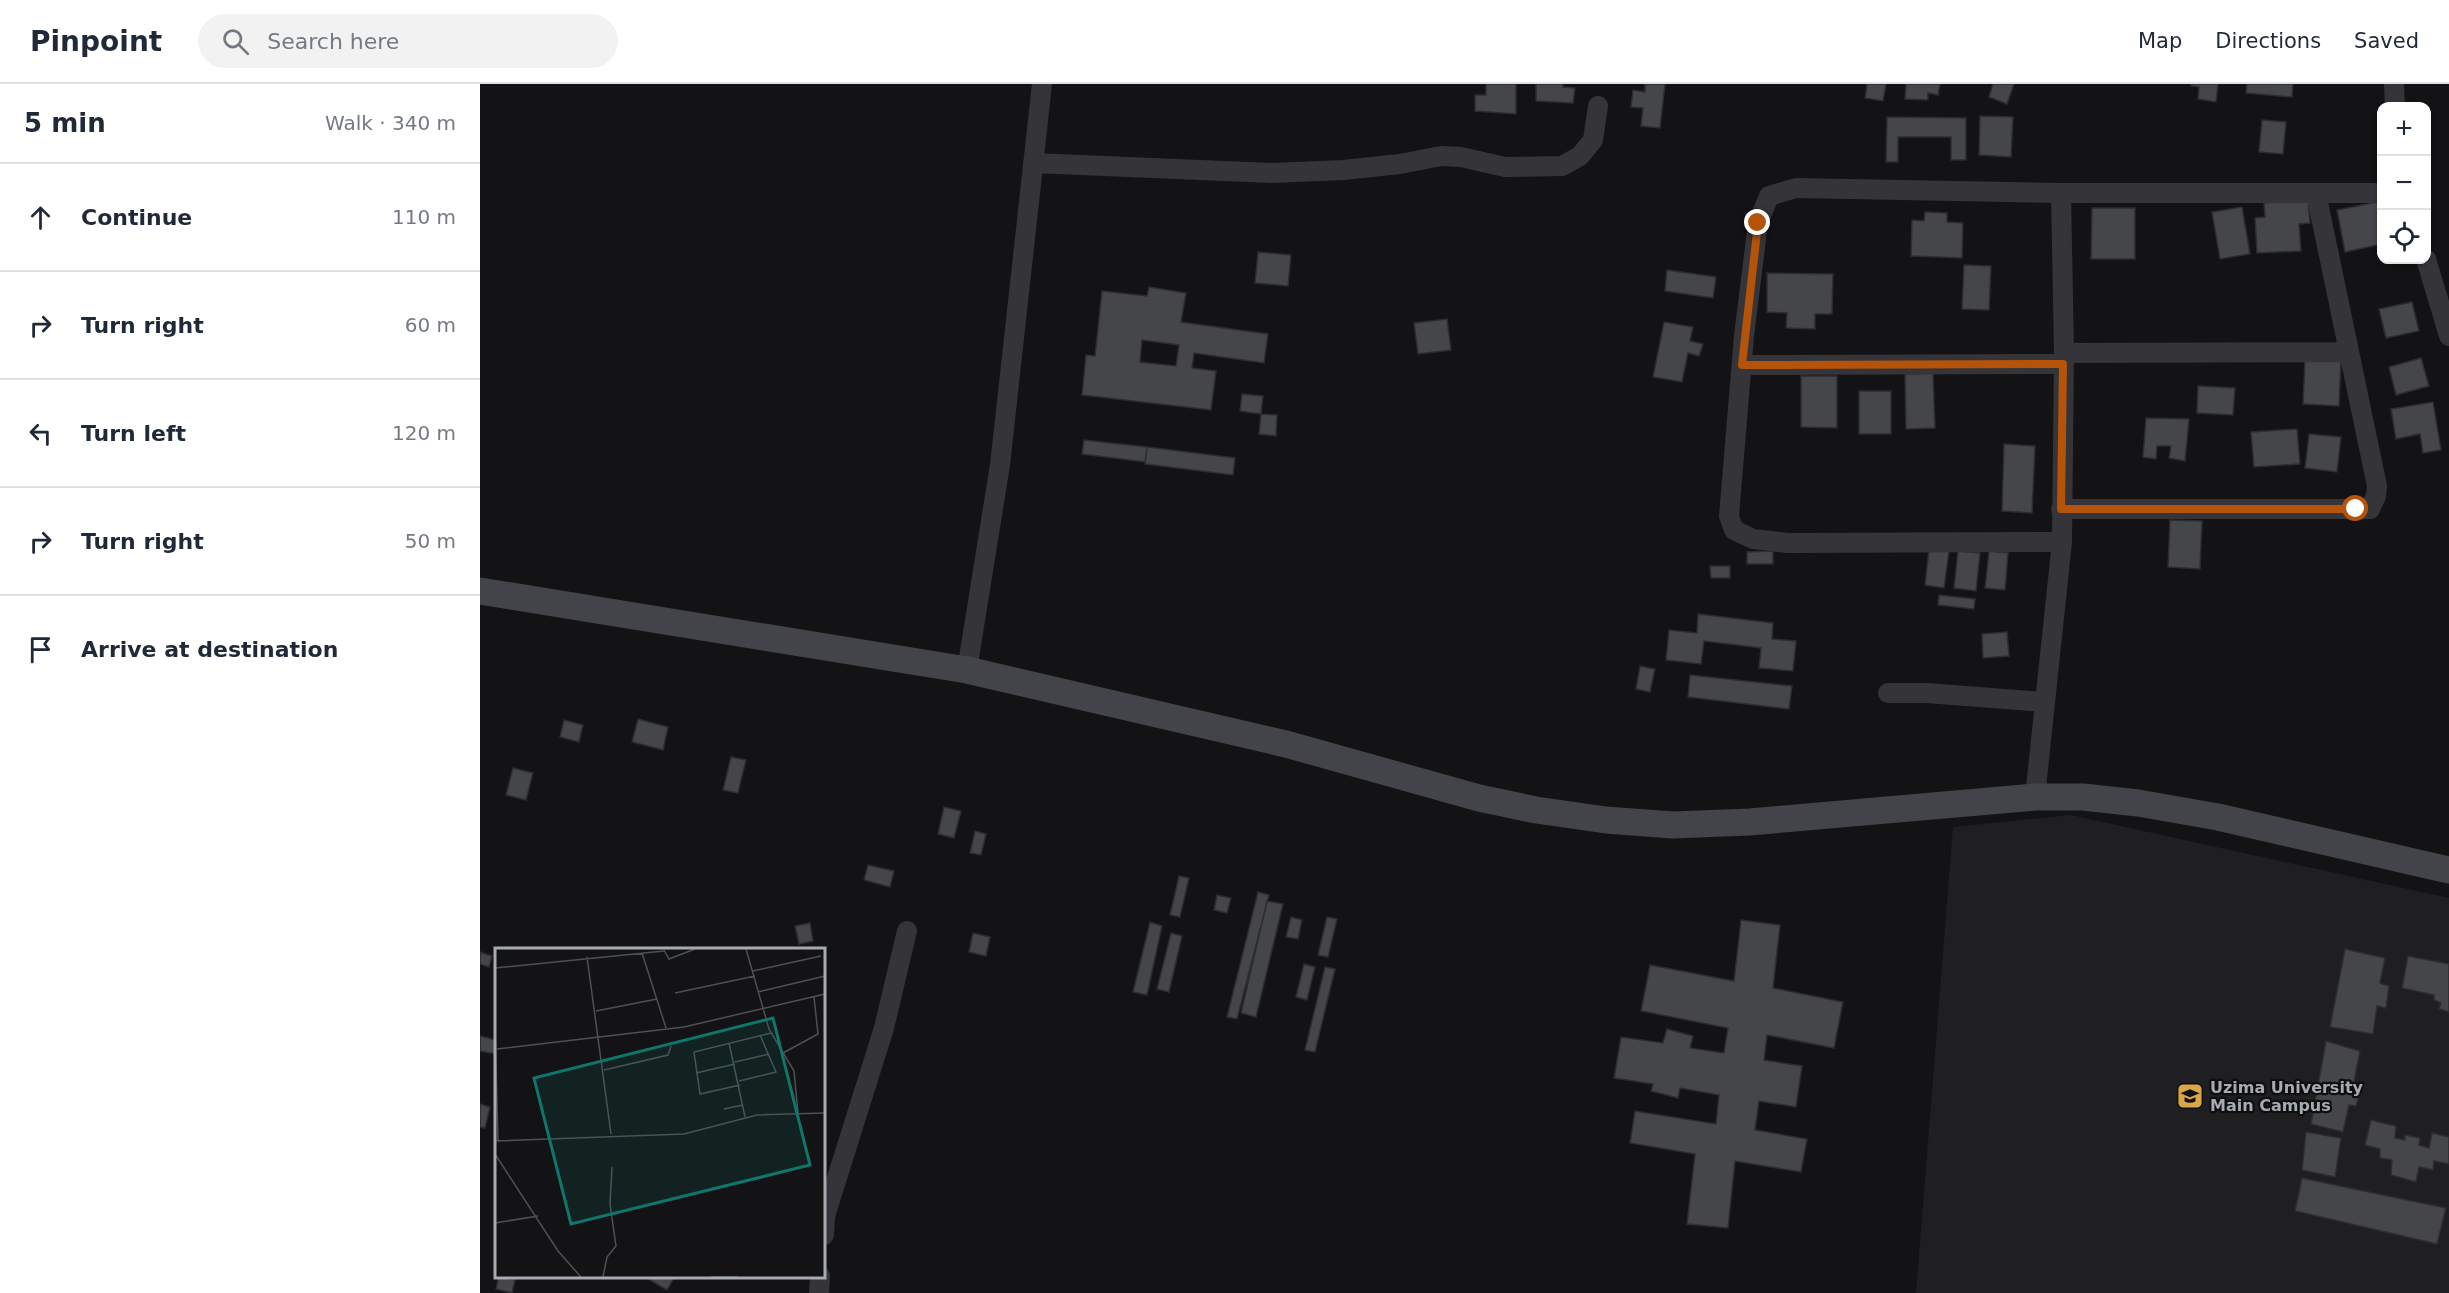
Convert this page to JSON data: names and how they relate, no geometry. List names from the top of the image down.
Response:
{
  "places": {
    "school or university": ["Uzima University Main Campus"]
  },
  "page": {
    "header": "Pinpoint",
    "search": "Search here",
    "nav": ["Map", "Directions", "Saved"],
    "heading": ["5 min", "Walk · 340 m"],
    "map_buttons": ["+", "−"],
    "list": [
      ["Continue", "110 m"],
      ["Turn right", "60 m"],
      ["Turn left", "120 m"],
      ["Turn right", "50 m"],
      "Arrive at destination"
    ]
  }
}
